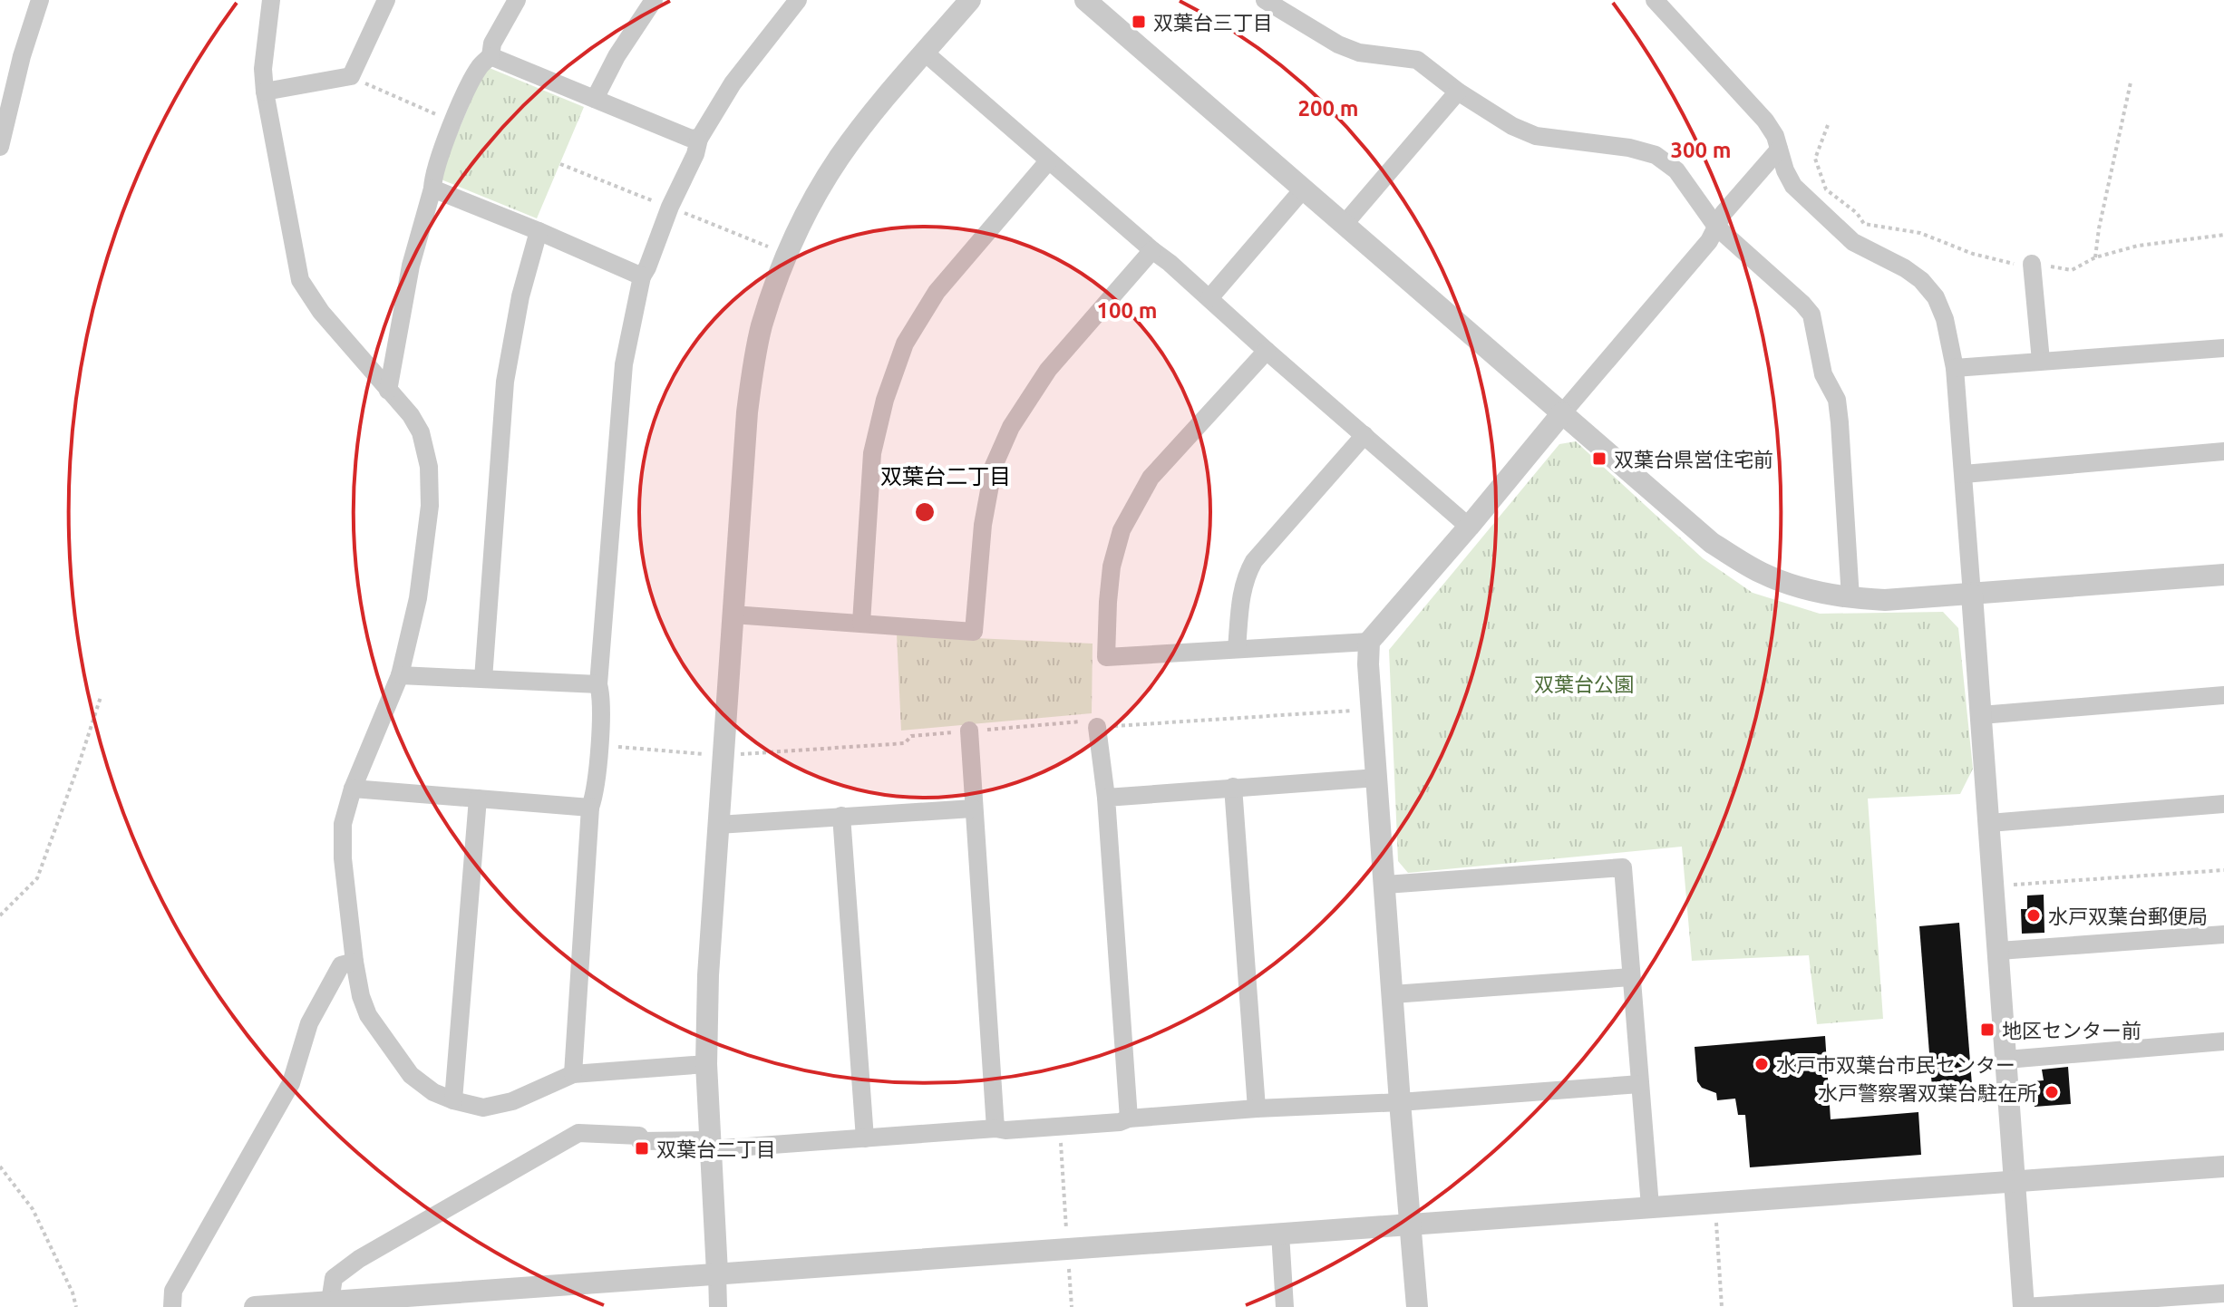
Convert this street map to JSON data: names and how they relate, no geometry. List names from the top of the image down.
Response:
{
  "districts": ["双葉台二丁目"],
  "parks": ["双葉台公園"],
  "places": {
    "transit": [
      "双葉台三丁目",
      "双葉台県営住宅前",
      "地区センター前",
      "双葉台二丁目"
    ],
    "other": ["水戸双葉台郵便局", "水戸市双葉台市民センター", "水戸警察署双葉台駐在所"]
  },
  "rings": ["200 m", "300 m", "100 m"]
}
